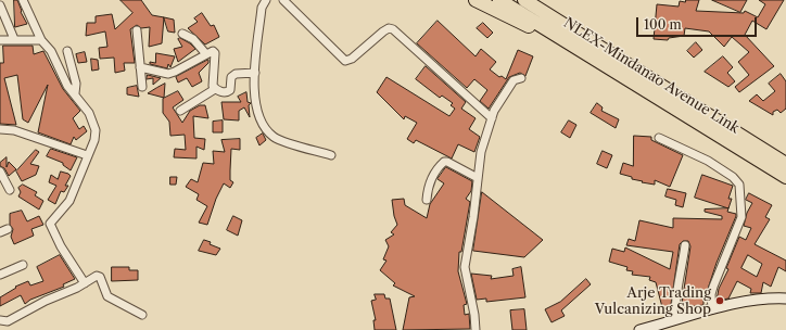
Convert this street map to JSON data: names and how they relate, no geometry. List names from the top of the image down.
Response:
{
  "streets": {
    "highway": ["NLEX-Mindanao Avenue Link"]
  },
  "places": ["Arje Trading Vulcanizing Shop"],
  "scale_bar": "100 m"
}
